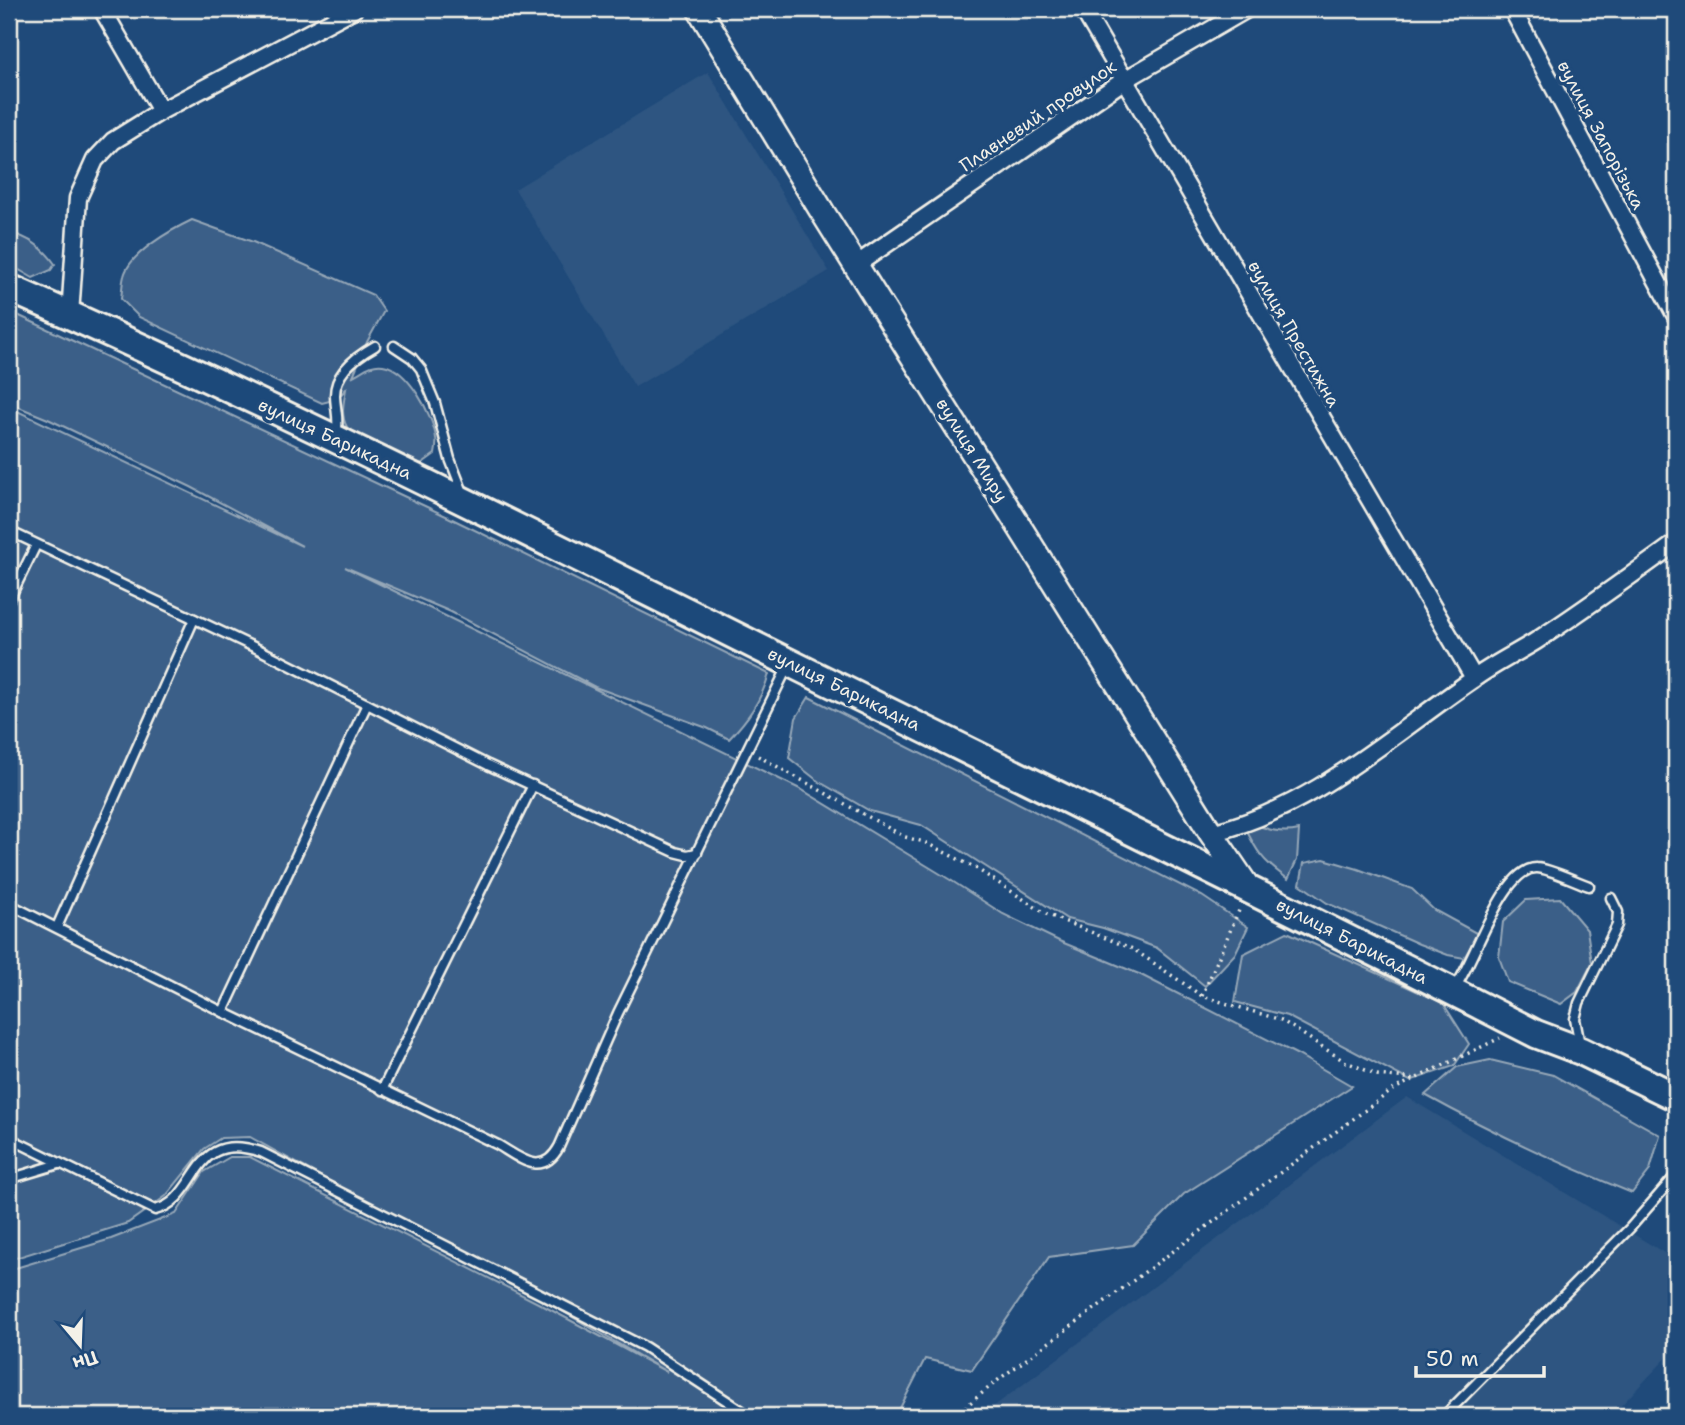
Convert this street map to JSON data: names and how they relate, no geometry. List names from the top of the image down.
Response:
{
  "streets": {
    "main road": ["вулиця Барикадна"],
    "street": [
      "Плавневий провулок",
      "вулиця Запорізька",
      "вулиця Престижна",
      "вулиця Миру"
    ]
  },
  "crossings": [
    ["Плавневий провулок", "вулиця Престижна"],
    ["Плавневий провулок", "вулиця Миру"],
    ["вулиця Барикадна", "вулиця Миру"]
  ],
  "scale_bar": "50 m",
  "north": "bottom"
}
